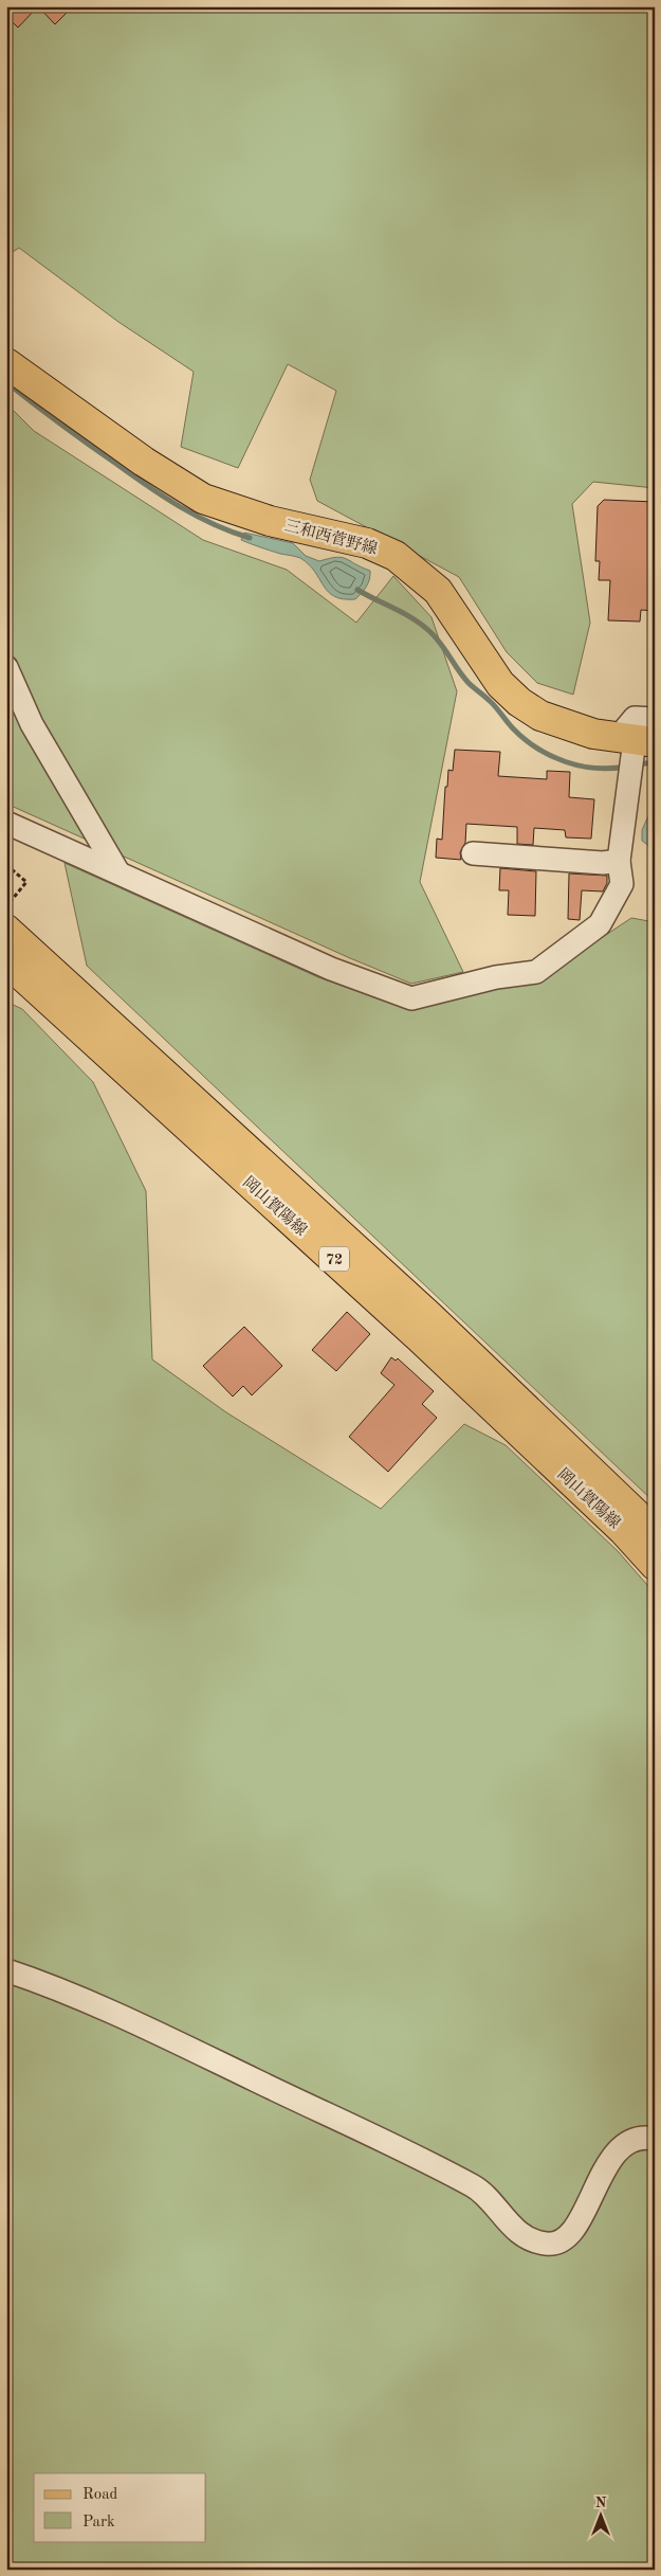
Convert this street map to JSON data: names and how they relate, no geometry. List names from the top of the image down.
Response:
{
  "streets": {
    "main road": ["三和西菅野線", "岡山賀陽線", "72"]
  },
  "legend": ["Road", "Park"],
  "north": "top"
}
